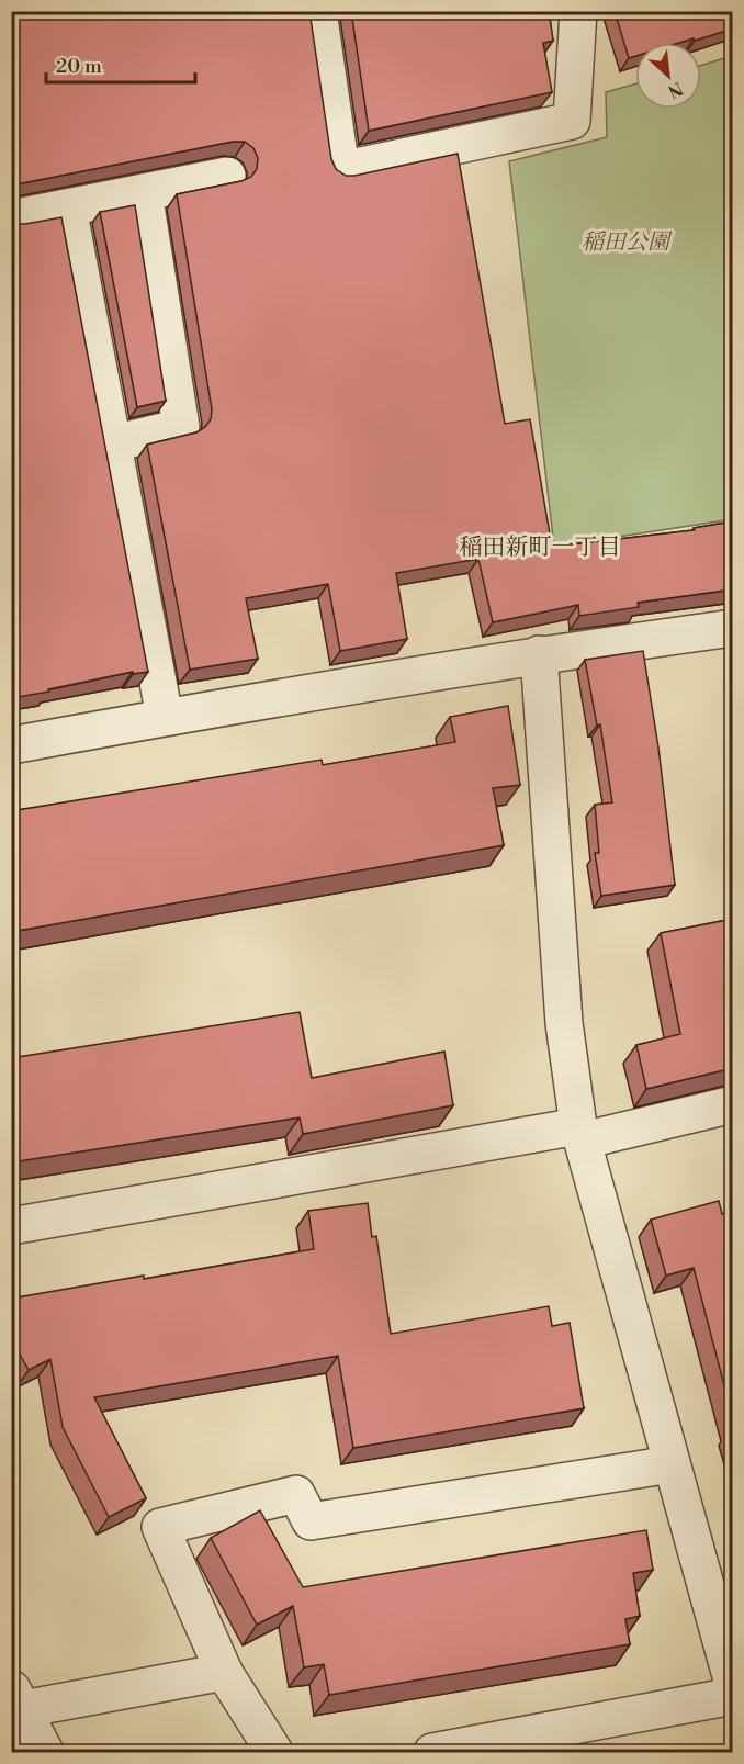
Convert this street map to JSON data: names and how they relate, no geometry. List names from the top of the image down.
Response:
{
  "districts": ["稲田新町一丁目"],
  "parks": ["稲田公園"],
  "scale_bar": "20 m",
  "north": "bottom right"
}
